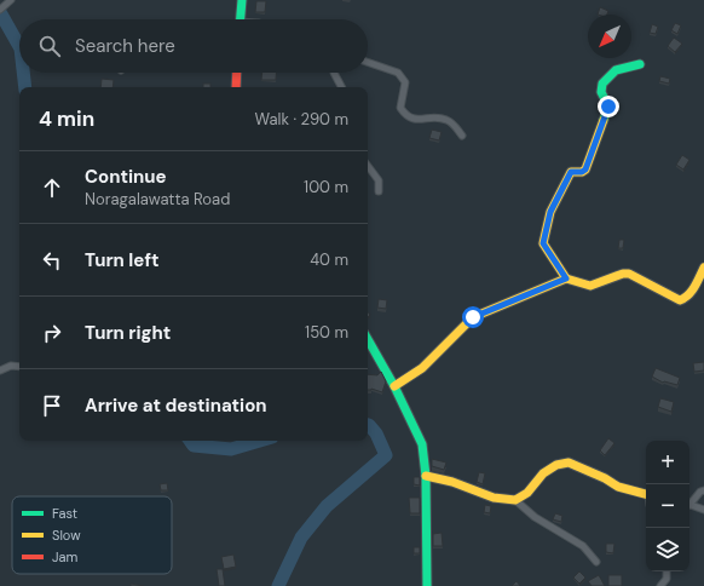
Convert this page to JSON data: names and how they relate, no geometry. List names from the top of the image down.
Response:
{
  "legend": ["Fast", "Slow", "Jam"],
  "north": "bottom left",
  "page": {
    "search": "Search here",
    "heading": ["4 min", "Walk · 290 m"],
    "list": [
      ["Continue", "Noragalawatta Road", "100 m"],
      ["Turn left", "40 m"],
      ["Turn right", "150 m"],
      "Arrive at destination"
    ],
    "map_buttons": ["+", "−"]
  }
}
